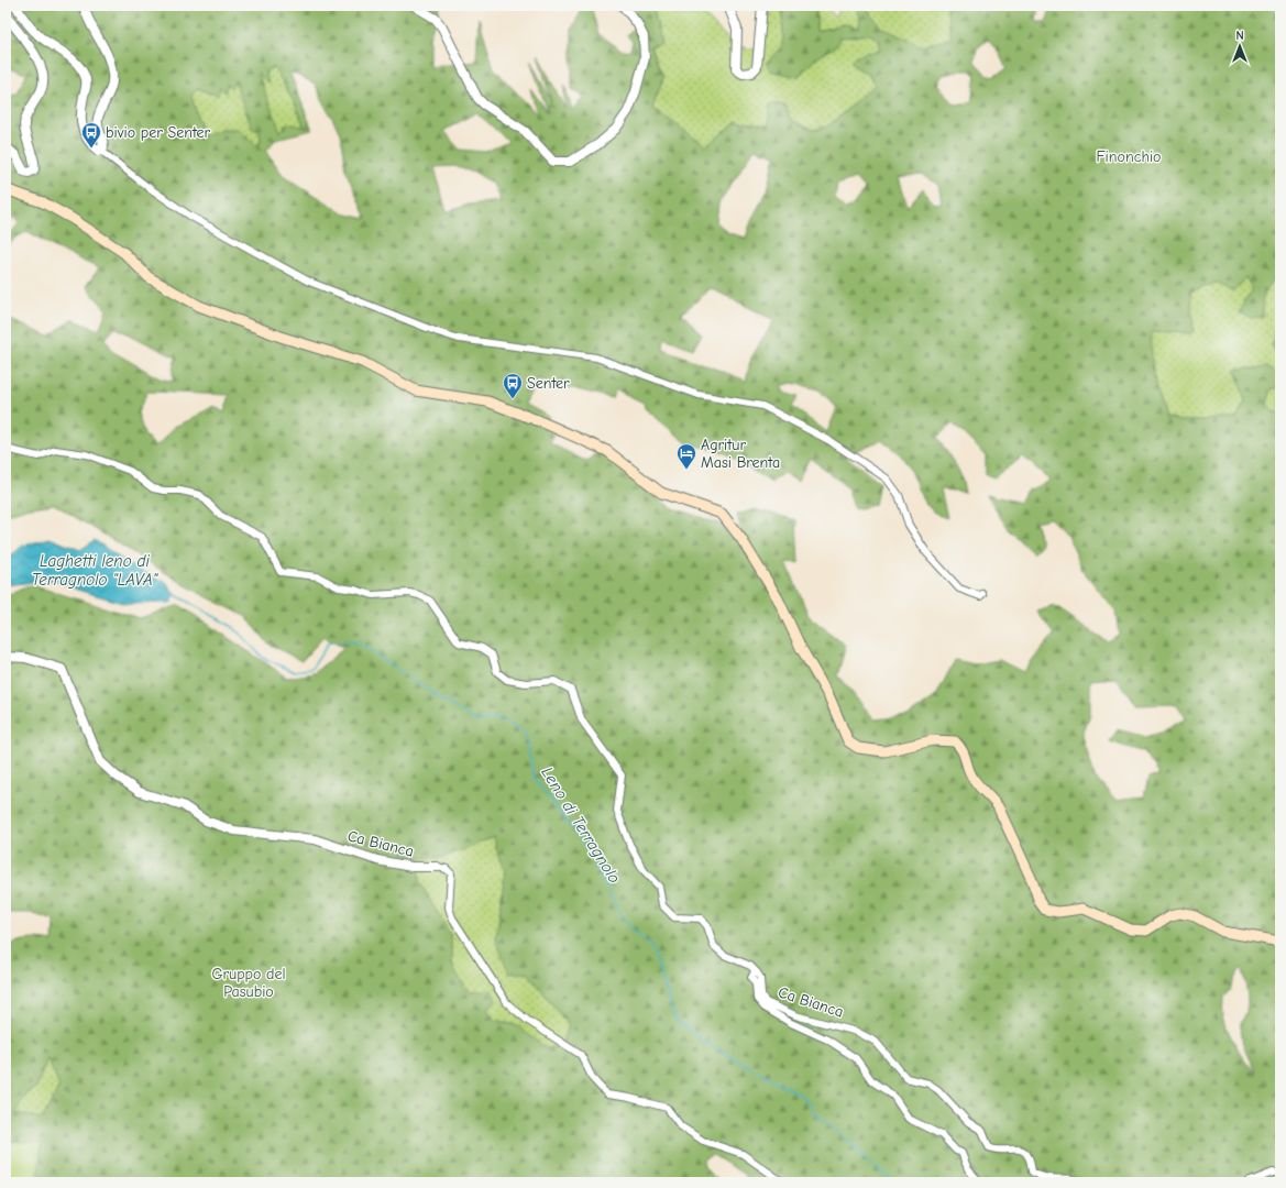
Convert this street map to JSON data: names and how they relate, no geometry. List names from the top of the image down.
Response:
{
  "streets": {
    "street": ["Ca Bianca"]
  },
  "water": ["Laghetti leno di Terragnolo \"LAVA\"", "Leno di Terragnolo"],
  "parks": ["Finonchio", "Gruppo del Pasubio"],
  "places": {
    "bus stop": ["bivio per Senter", "Senter"],
    "hotel": ["Agritur Masi Brenta"]
  },
  "north": "top"
}
